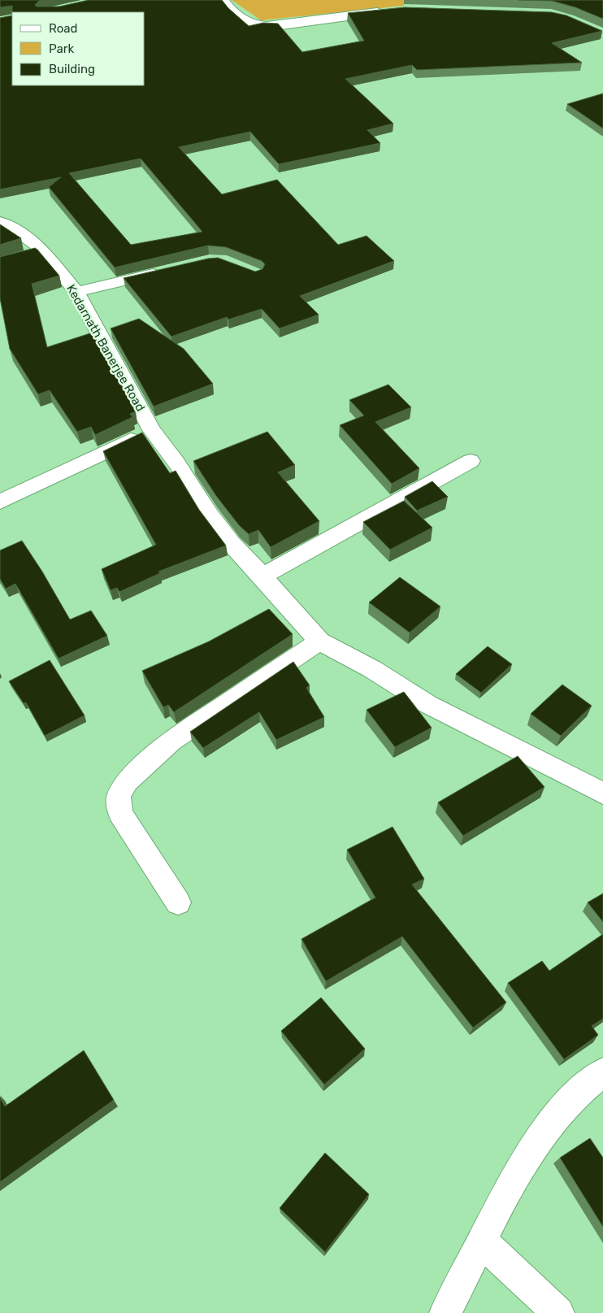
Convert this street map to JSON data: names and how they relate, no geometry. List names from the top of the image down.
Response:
{
  "streets": {
    "street": ["Kedarnath Banerjee Road"]
  },
  "legend": ["Road", "Park", "Building"]
}
